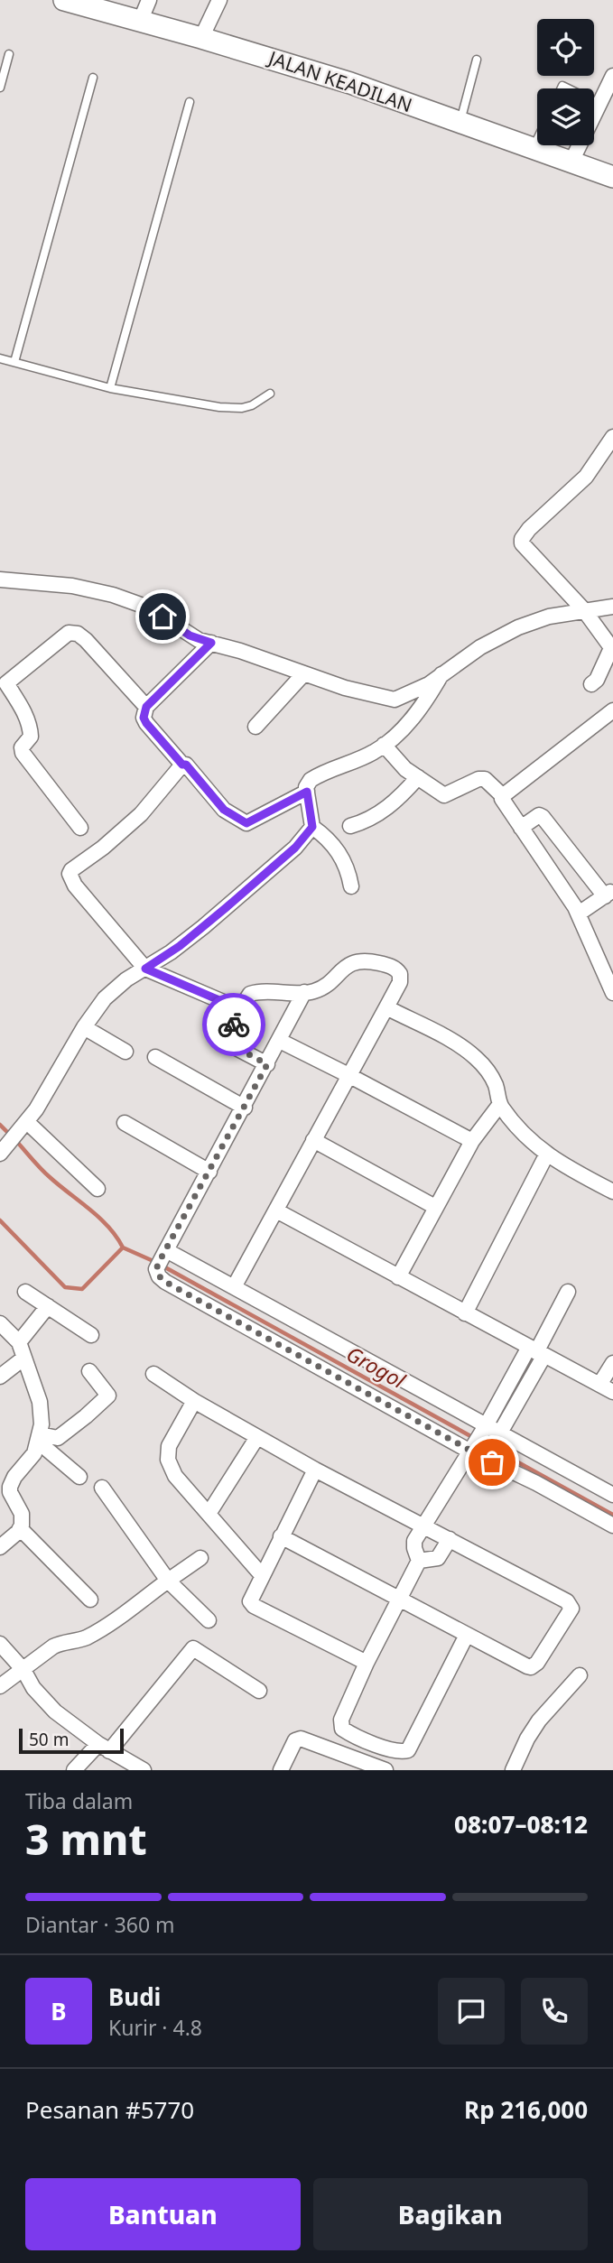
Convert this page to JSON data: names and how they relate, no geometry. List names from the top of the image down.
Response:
{
  "streets": {
    "main road": ["JALAN KEADILAN"]
  },
  "water": ["Grogol"],
  "scale_bar": "50 m",
  "page": {
    "scale": "50 m",
    "heading": ["3 mnt", "Tiba dalam", "08:07–08:12"],
    "panel": [
      "Budi",
      "Kurir · 4.8",
      "Pesanan #5770",
      "Rp 216,000"
    ],
    "bar": "Diantar · 360 m",
    "round": "B",
    "buttons": ["Bantuan", "Bagikan"]
  }
}
